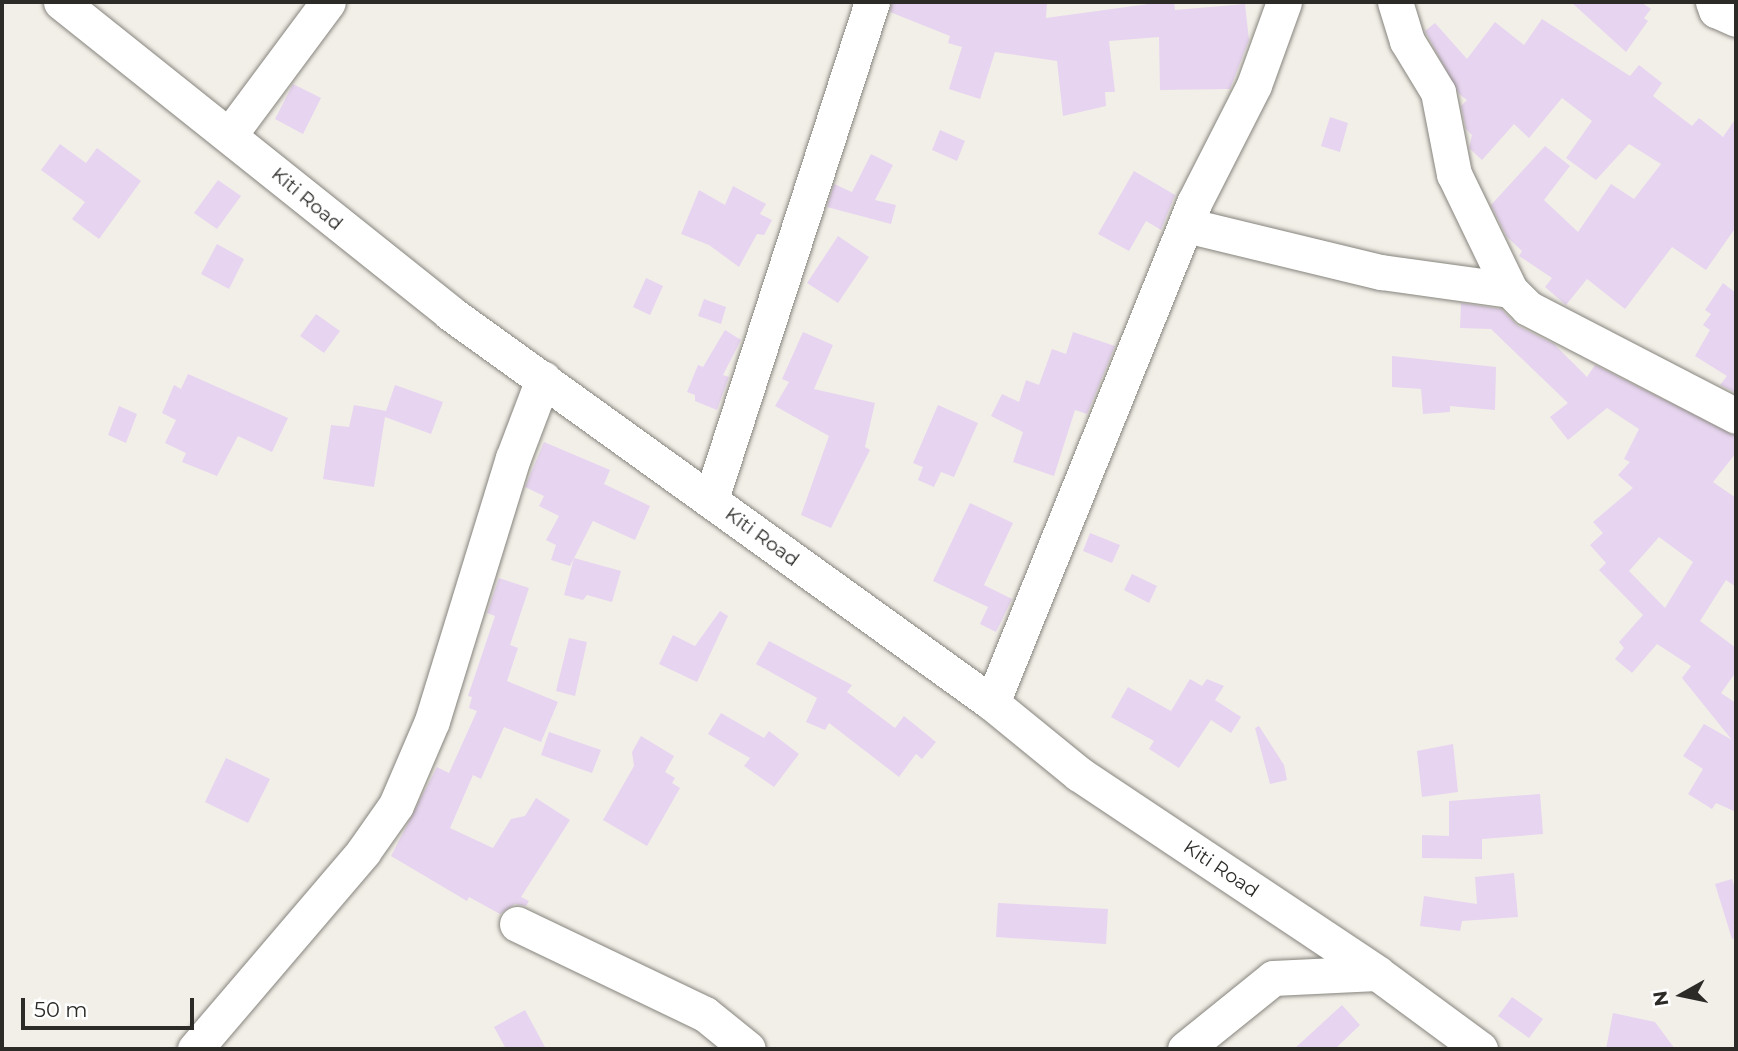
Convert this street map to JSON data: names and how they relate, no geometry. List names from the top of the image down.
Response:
{
  "streets": {
    "street": ["Kiti Road"]
  },
  "scale_bar": "50 m",
  "north": "left"
}
